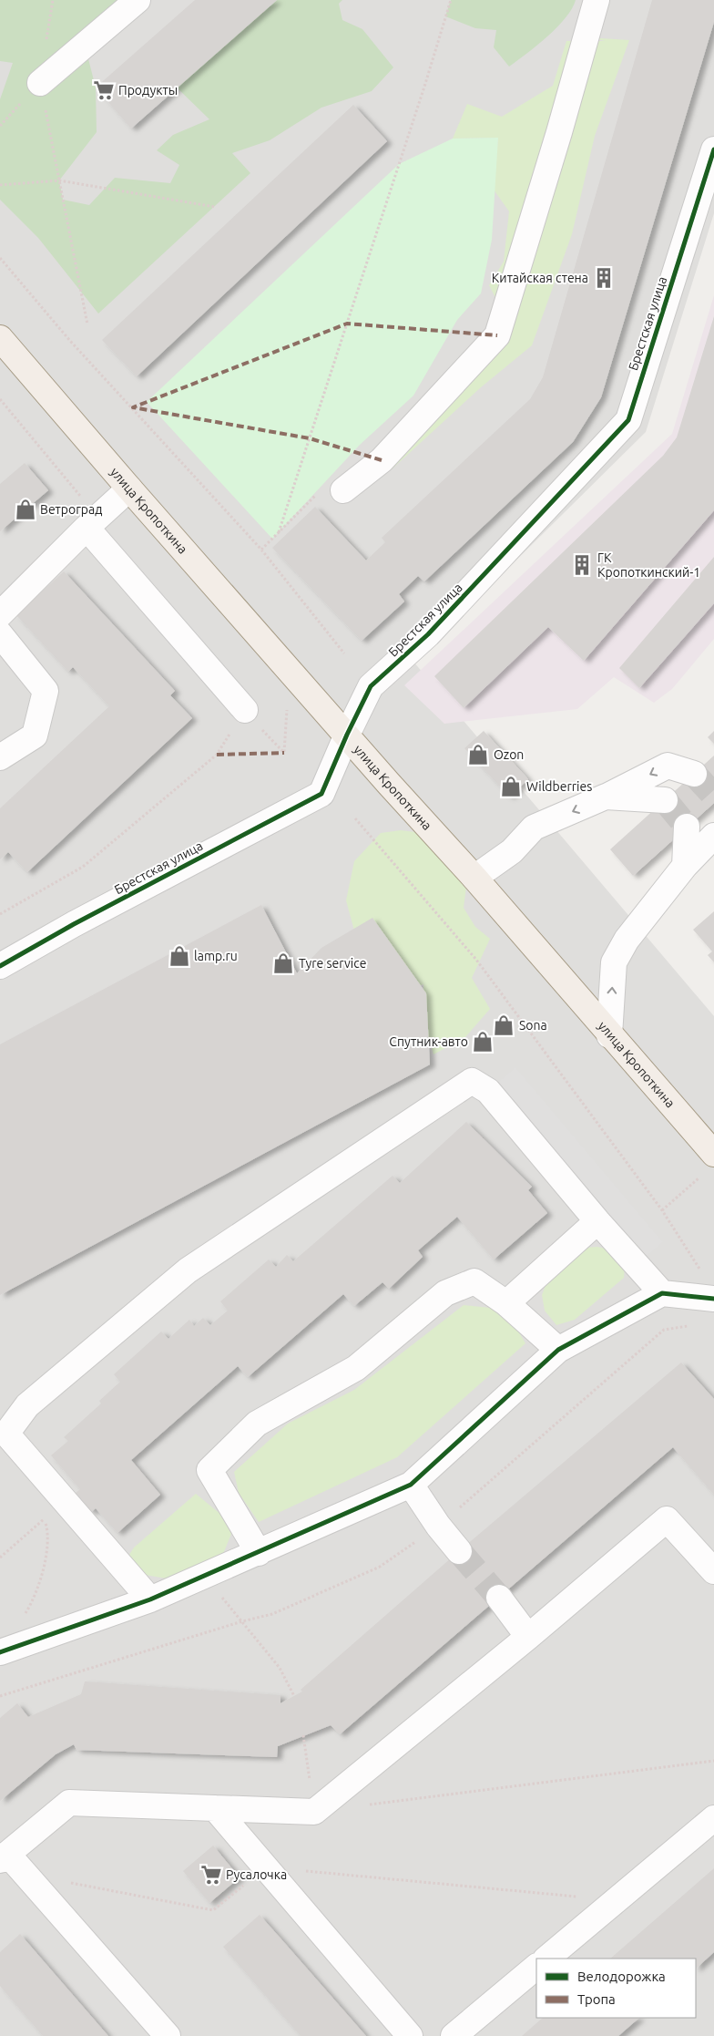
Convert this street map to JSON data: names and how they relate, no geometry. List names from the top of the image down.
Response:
{
  "streets": {
    "main road": ["улица Кропоткина"],
    "street": ["Брестская улица"]
  },
  "crossings": [
    ["Брестская улица", "улица Кропоткина"]
  ],
  "places": {
    "supermarket": ["Продукты", "Русалочка"],
    "building": ["Китайская стена", "ГК Кропоткинский-1"],
    "shop": [
      "Ветроград",
      "Ozon",
      "Wildberries",
      "lamp.ru",
      "Tyre service",
      "Sona",
      "Спутник-авто"
    ]
  },
  "legend": ["Велодорожка", "Тропа"]
}
